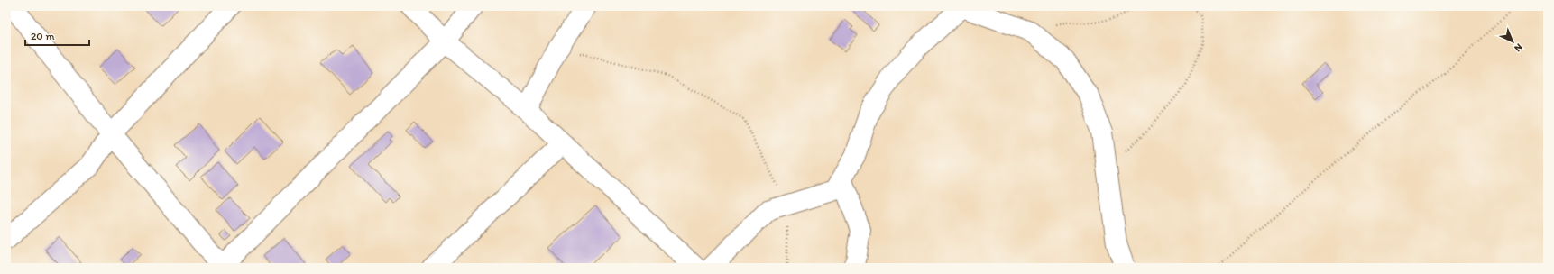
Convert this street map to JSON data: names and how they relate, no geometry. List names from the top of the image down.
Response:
{
  "scale_bar": "20 m",
  "north": "bottom right"
}
